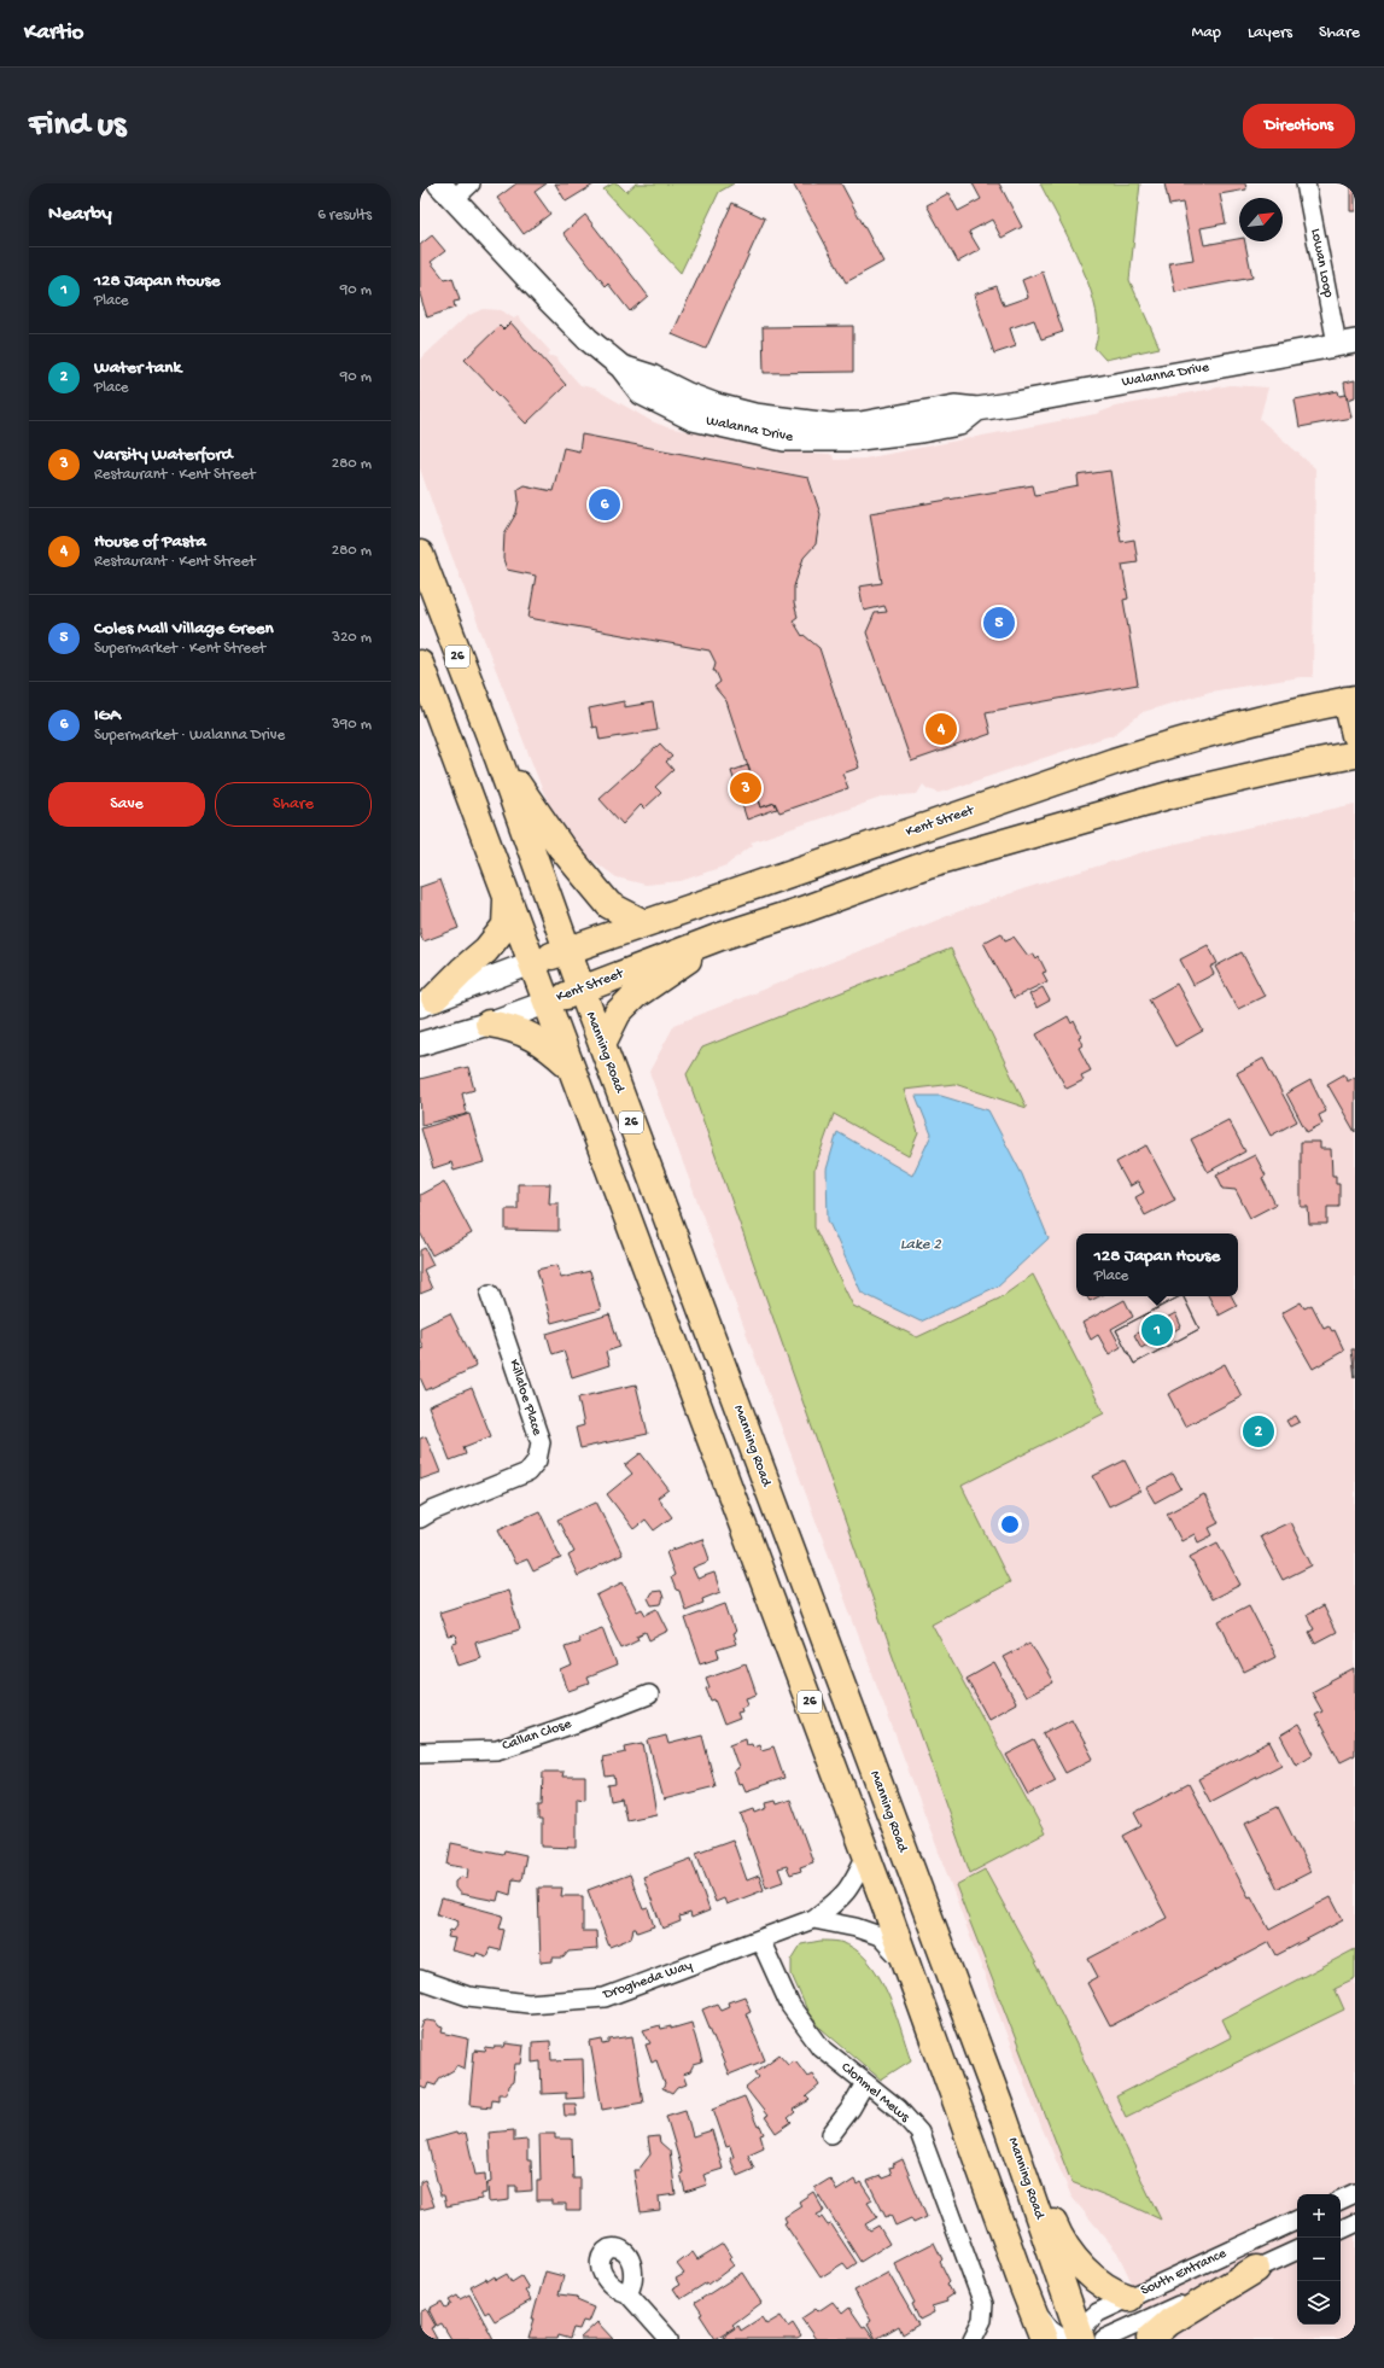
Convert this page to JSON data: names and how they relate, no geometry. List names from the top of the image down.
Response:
{
  "streets": {
    "main road": ["26", "Kent Street", "Manning Road"],
    "street": [
      "Lowan Loop",
      "Walanna Drive",
      "Killaloe Place",
      "Callan Close",
      "Drogheda Way",
      "Clonmel Mews",
      "South Entrance"
    ]
  },
  "crossings": [
    ["Lowan Loop", "Walanna Drive"],
    ["26", "Kent Street"],
    ["26", "Drogheda Way"],
    ["Kent Street", "Manning Road"],
    ["Manning Road", "South Entrance"],
    ["Drogheda Way", "Clonmel Mews"]
  ],
  "water": ["Lake 2"],
  "north": "top right",
  "page": {
    "header": "Kartio",
    "nav": ["Map", "Layers", "Share"],
    "buttons": [
      "Directions",
      ["Save", "Share"]
    ],
    "title": "Find us",
    "heading": ["Nearby", "6 results"],
    "list": [
      {
        "mark": "1",
        "name": "128 Japan House",
        "note": "Place",
        "value": "90 m"
      },
      {
        "mark": "2",
        "name": "Water tank",
        "note": "Place",
        "value": "90 m"
      },
      {
        "mark": "3",
        "name": "Varsity Waterford",
        "note": "Restaurant · Kent Street",
        "value": "280 m"
      },
      {
        "mark": "4",
        "name": "House of Pasta",
        "note": "Restaurant · Kent Street",
        "value": "280 m"
      },
      {
        "mark": "5",
        "name": "Coles Mall Village Green",
        "note": "Supermarket · Kent Street",
        "value": "320 m"
      },
      {
        "mark": "6",
        "name": "IGA",
        "note": "Supermarket · Walanna Drive",
        "value": "390 m"
      }
    ],
    "pins": [
      "6",
      "5",
      "4",
      "3",
      "1",
      "2"
    ],
    "popup": ["128 Japan House", "Place"],
    "map_buttons": ["+", "−"]
  }
}
